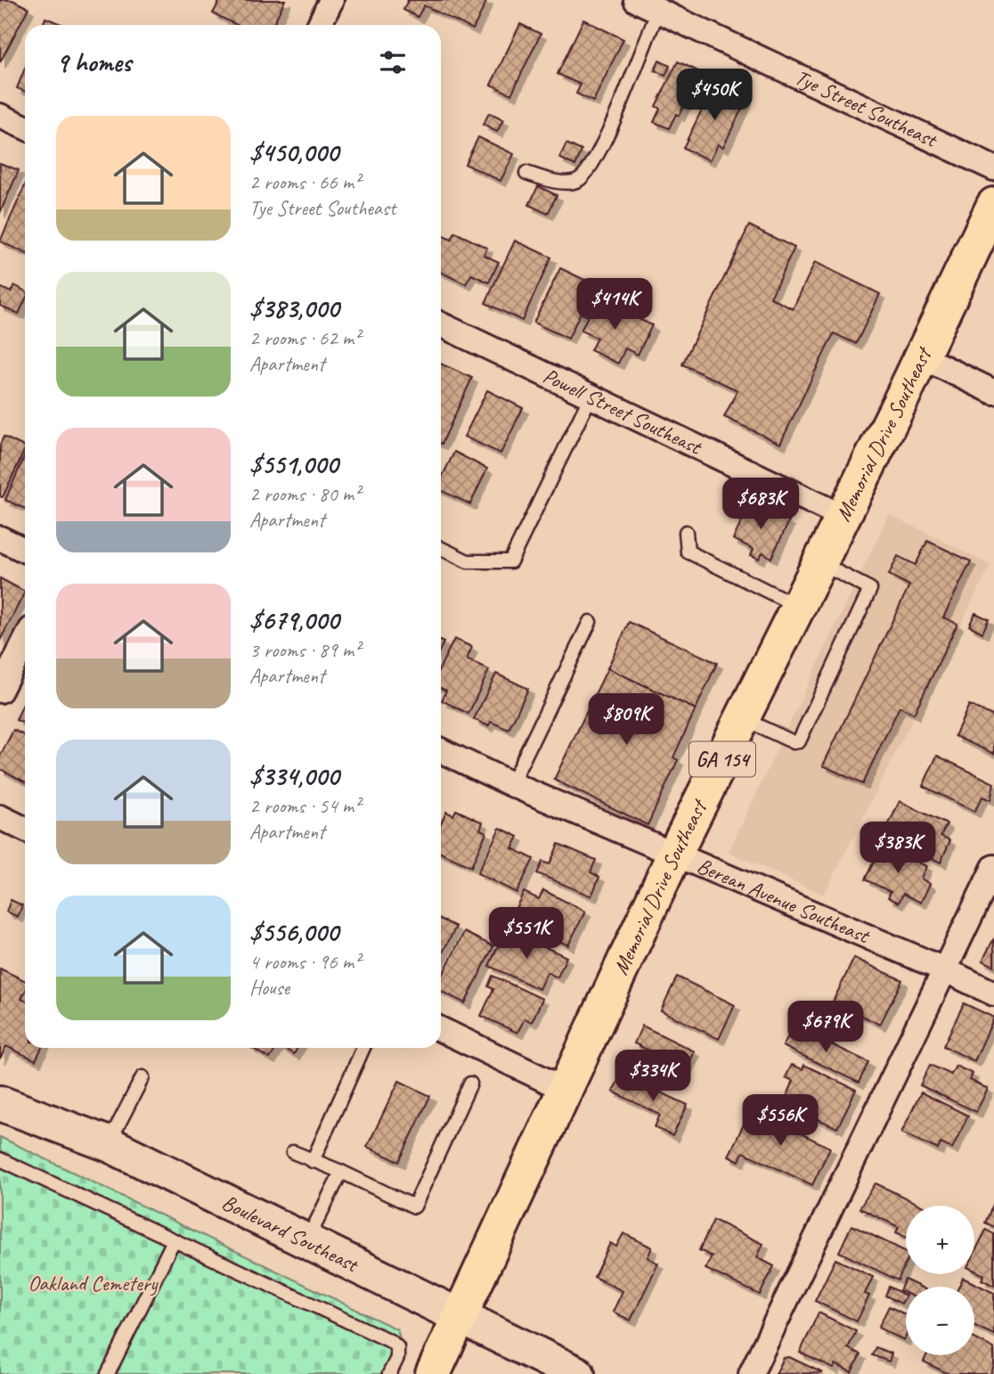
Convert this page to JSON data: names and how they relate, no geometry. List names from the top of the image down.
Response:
{
  "streets": {
    "main road": ["Memorial Drive Southeast", "GA 154", "Boulevard Southeast"],
    "street": ["Tye Street Southeast", "Powell Street Southeast", "Berean Avenue Southeast"]
  },
  "crossings": [
    ["Powell Street Southeast", "Memorial Drive Southeast"],
    ["Memorial Drive Southeast", "Berean Avenue Southeast"],
    ["Memorial Drive Southeast", "Boulevard Southeast"]
  ],
  "parks": ["Oakland Cemetery"],
  "page": {
    "heading": "9 homes",
    "price": [
      "$450K",
      "$414K",
      "$683K",
      "$809K",
      "$383K",
      "$551K",
      "$679K",
      "$334K",
      "$556K"
    ],
    "list": [
      {
        "name": "$450,000",
        "note": "2 rooms · 66 m² · Tye Street Southeast"
      },
      {
        "name": "$383,000",
        "note": "2 rooms · 62 m² · Apartment"
      },
      {
        "name": "$551,000",
        "note": "2 rooms · 80 m² · Apartment"
      },
      {
        "name": "$679,000",
        "note": "3 rooms · 89 m² · Apartment"
      },
      {
        "name": "$334,000",
        "note": "2 rooms · 54 m² · Apartment"
      },
      {
        "name": "$556,000",
        "note": "4 rooms · 96 m² · House"
      }
    ],
    "map_buttons": ["+", "−"]
  }
}
